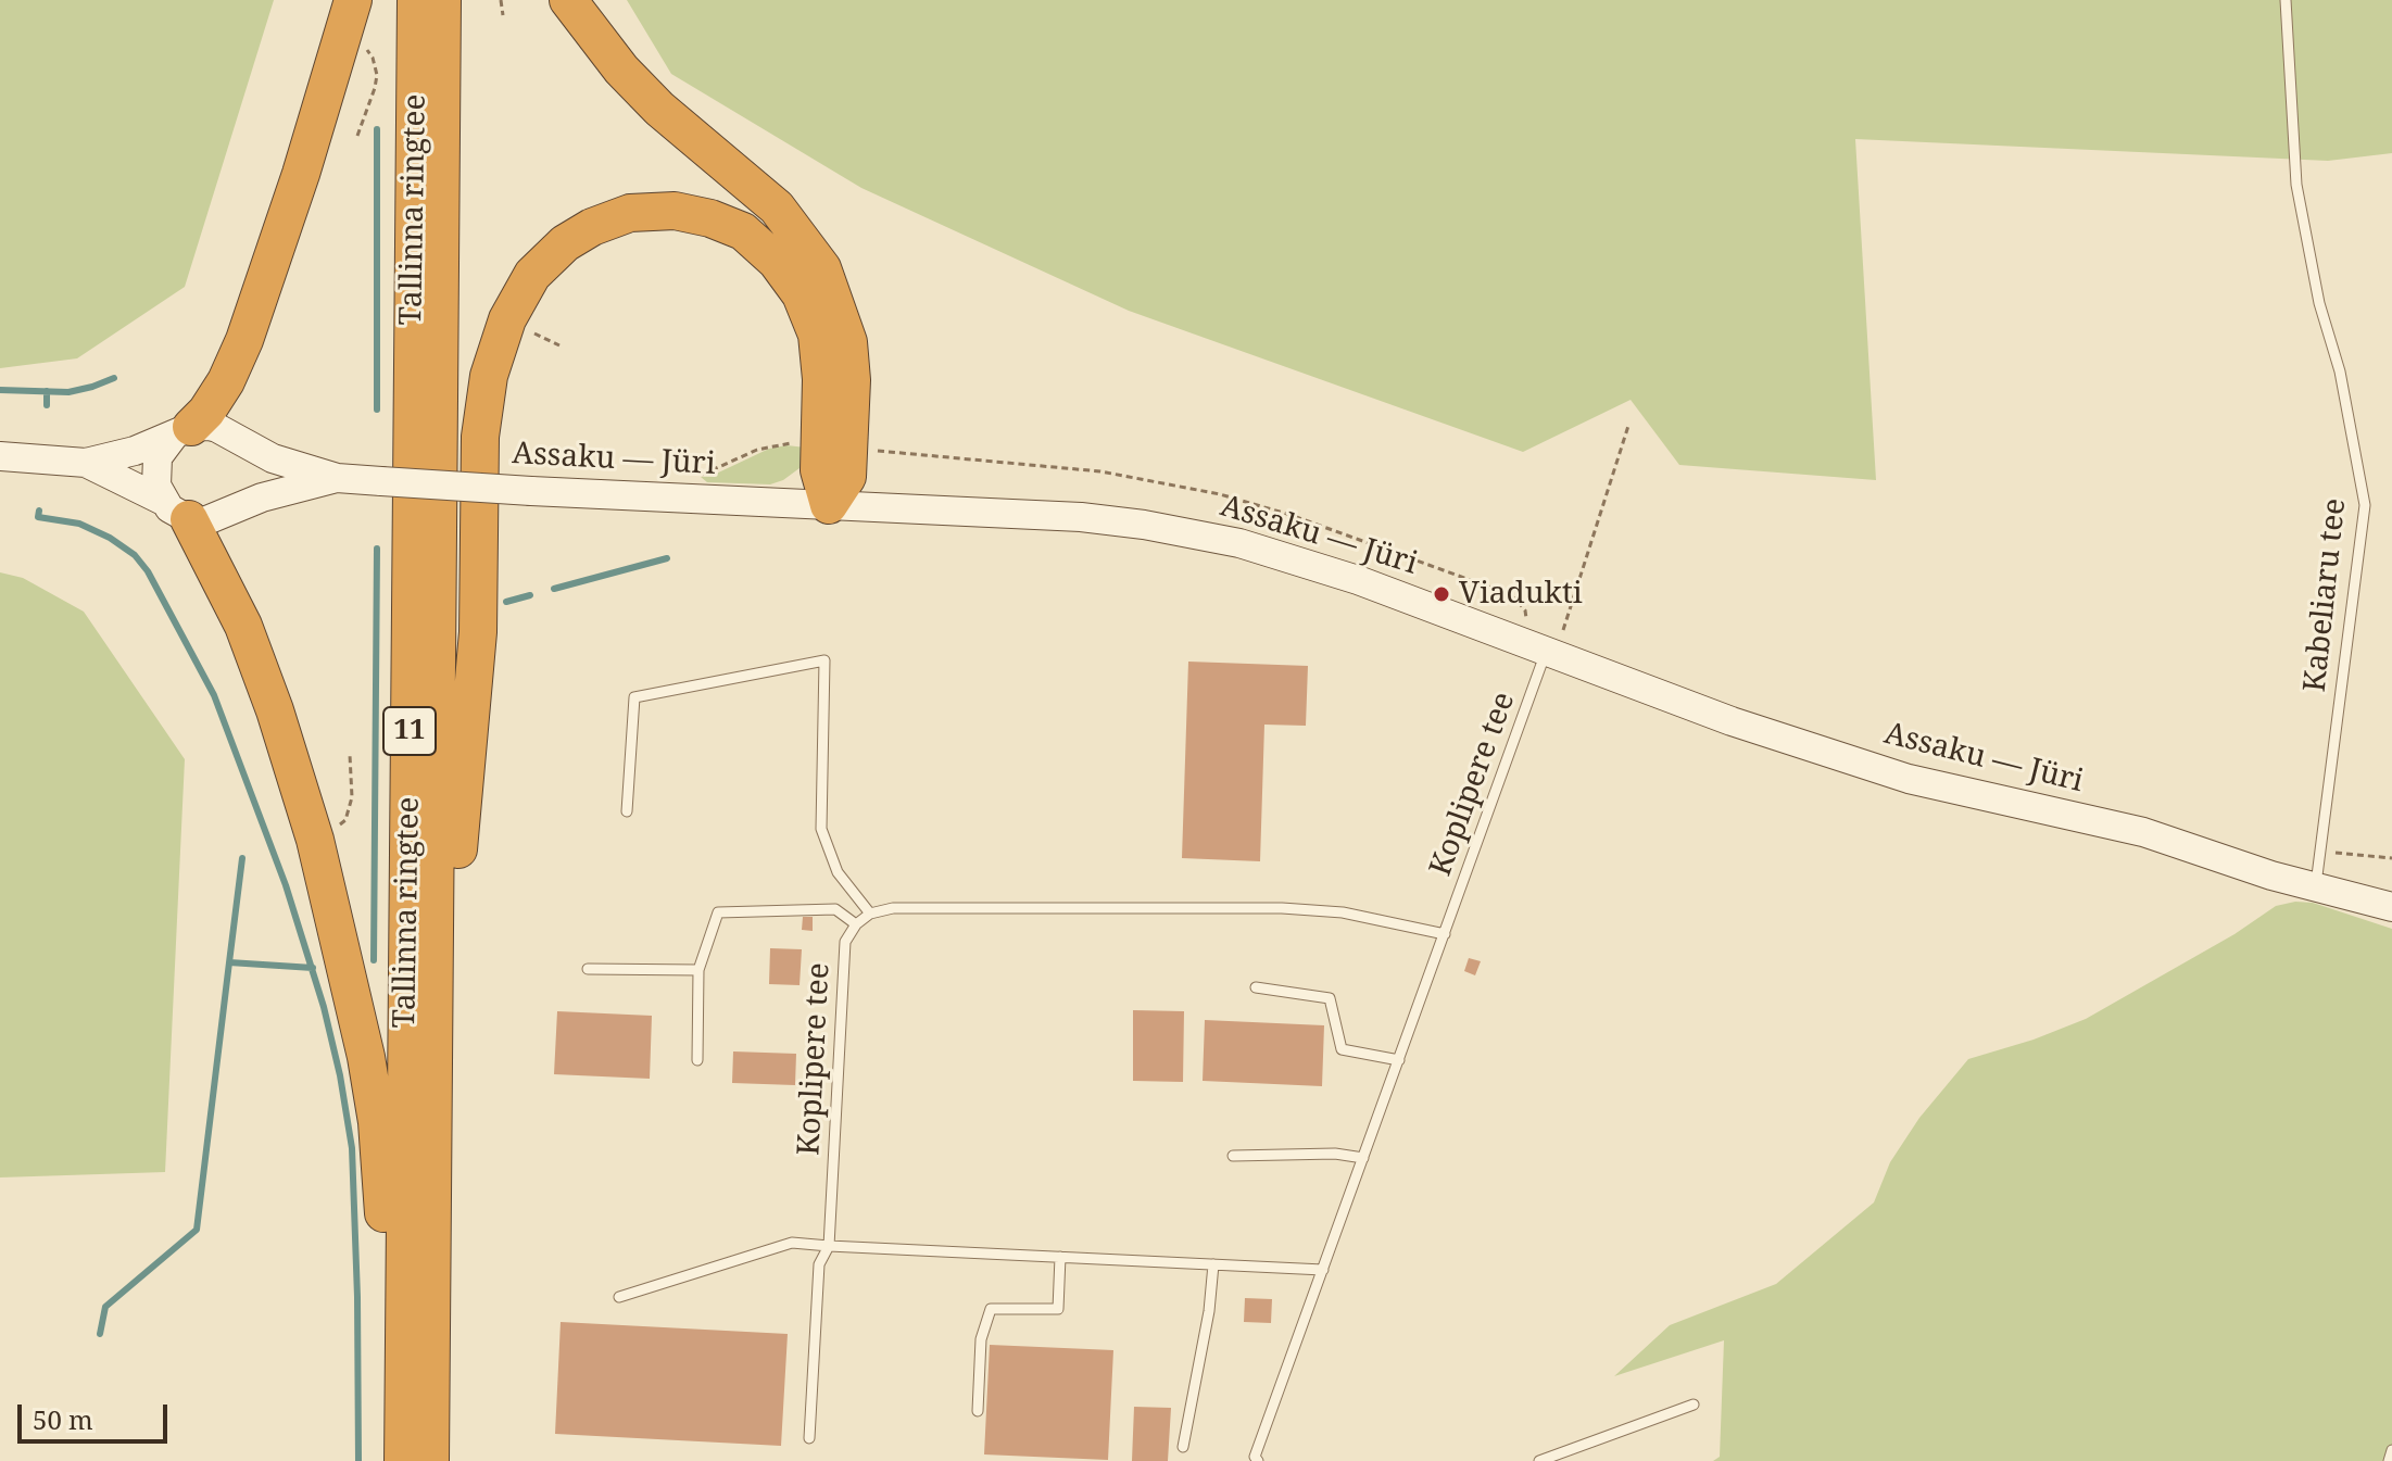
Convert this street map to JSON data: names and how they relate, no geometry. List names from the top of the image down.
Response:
{
  "streets": {
    "highway": ["Tallinna ringtee", "11"],
    "street": ["Assaku — Jüri"],
    "lane": ["Kabeliaru tee", "Koplipere tee"]
  },
  "crossings": [
    ["Assaku — Jüri", "Kabeliaru tee"],
    ["Assaku — Jüri", "Koplipere tee"]
  ],
  "places": ["Viadukti"],
  "scale_bar": "50 m"
}
